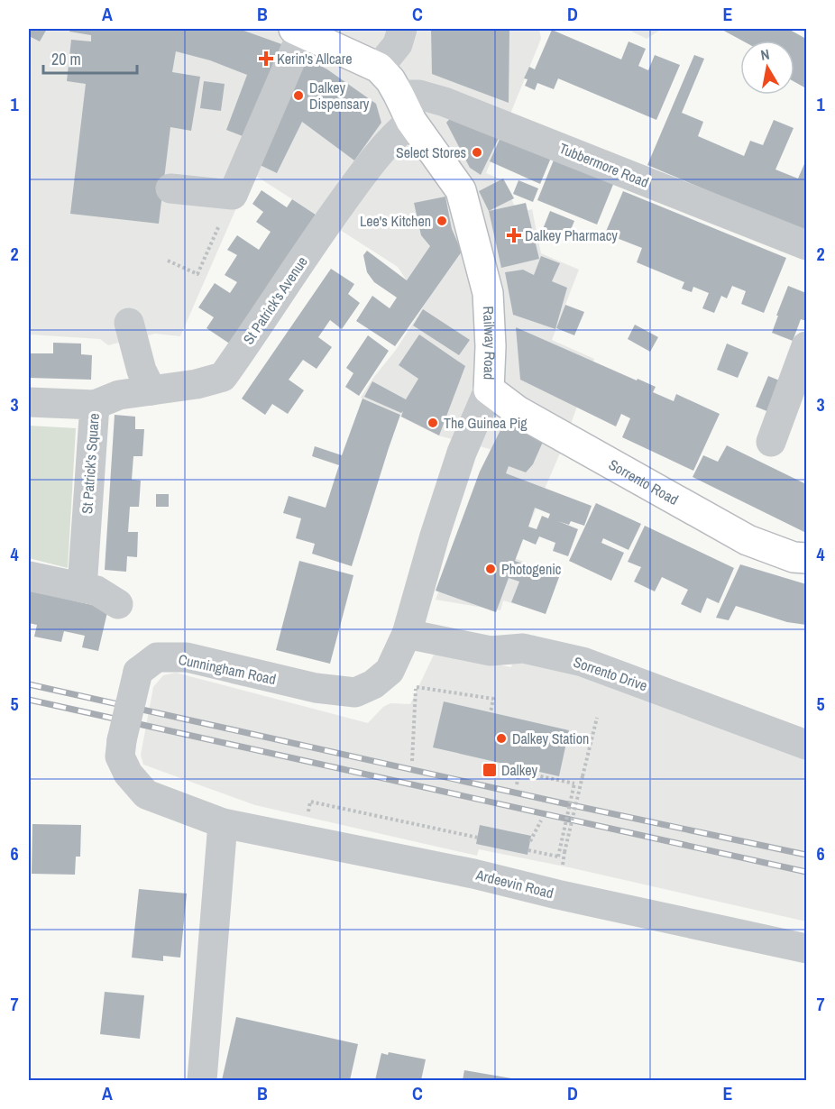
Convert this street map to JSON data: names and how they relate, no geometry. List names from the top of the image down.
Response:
{
  "streets": {
    "main road": ["Railway Road", "Sorrento Road"],
    "street": [
      "Tubbermore Road",
      "St Patrick's Avenue",
      "St Patrick's Square",
      "Cunningham Road",
      "Sorrento Drive",
      "Ardeevin Road"
    ]
  },
  "crossings": [
    ["Tubbermore Road", "Railway Road"],
    ["St Patrick's Avenue", "Railway Road"],
    ["St Patrick's Avenue", "St Patrick's Square"],
    ["Railway Road", "Sorrento Road"],
    ["Railway Road", "Cunningham Road"],
    ["Railway Road", "Sorrento Drive"],
    ["Cunningham Road", "Sorrento Drive"],
    ["Cunningham Road", "Ardeevin Road"]
  ],
  "places": {
    "health": ["Kerin's Allcare", "Dalkey Pharmacy"],
    "other": [
      "Dalkey Dispensary",
      "Select Stores",
      "Lee's Kitchen",
      "The Guinea Pig",
      "Photogenic",
      "Dalkey Station"
    ],
    "transit": ["Dalkey"]
  },
  "scale_bar": "20 m",
  "north": "top",
  "grid": {
    "columns": [
      "A",
      "B",
      "C",
      "D",
      "E"
    ],
    "rows": [
      "1",
      "2",
      "3",
      "4",
      "5",
      "6",
      "7"
    ]
  }
}
